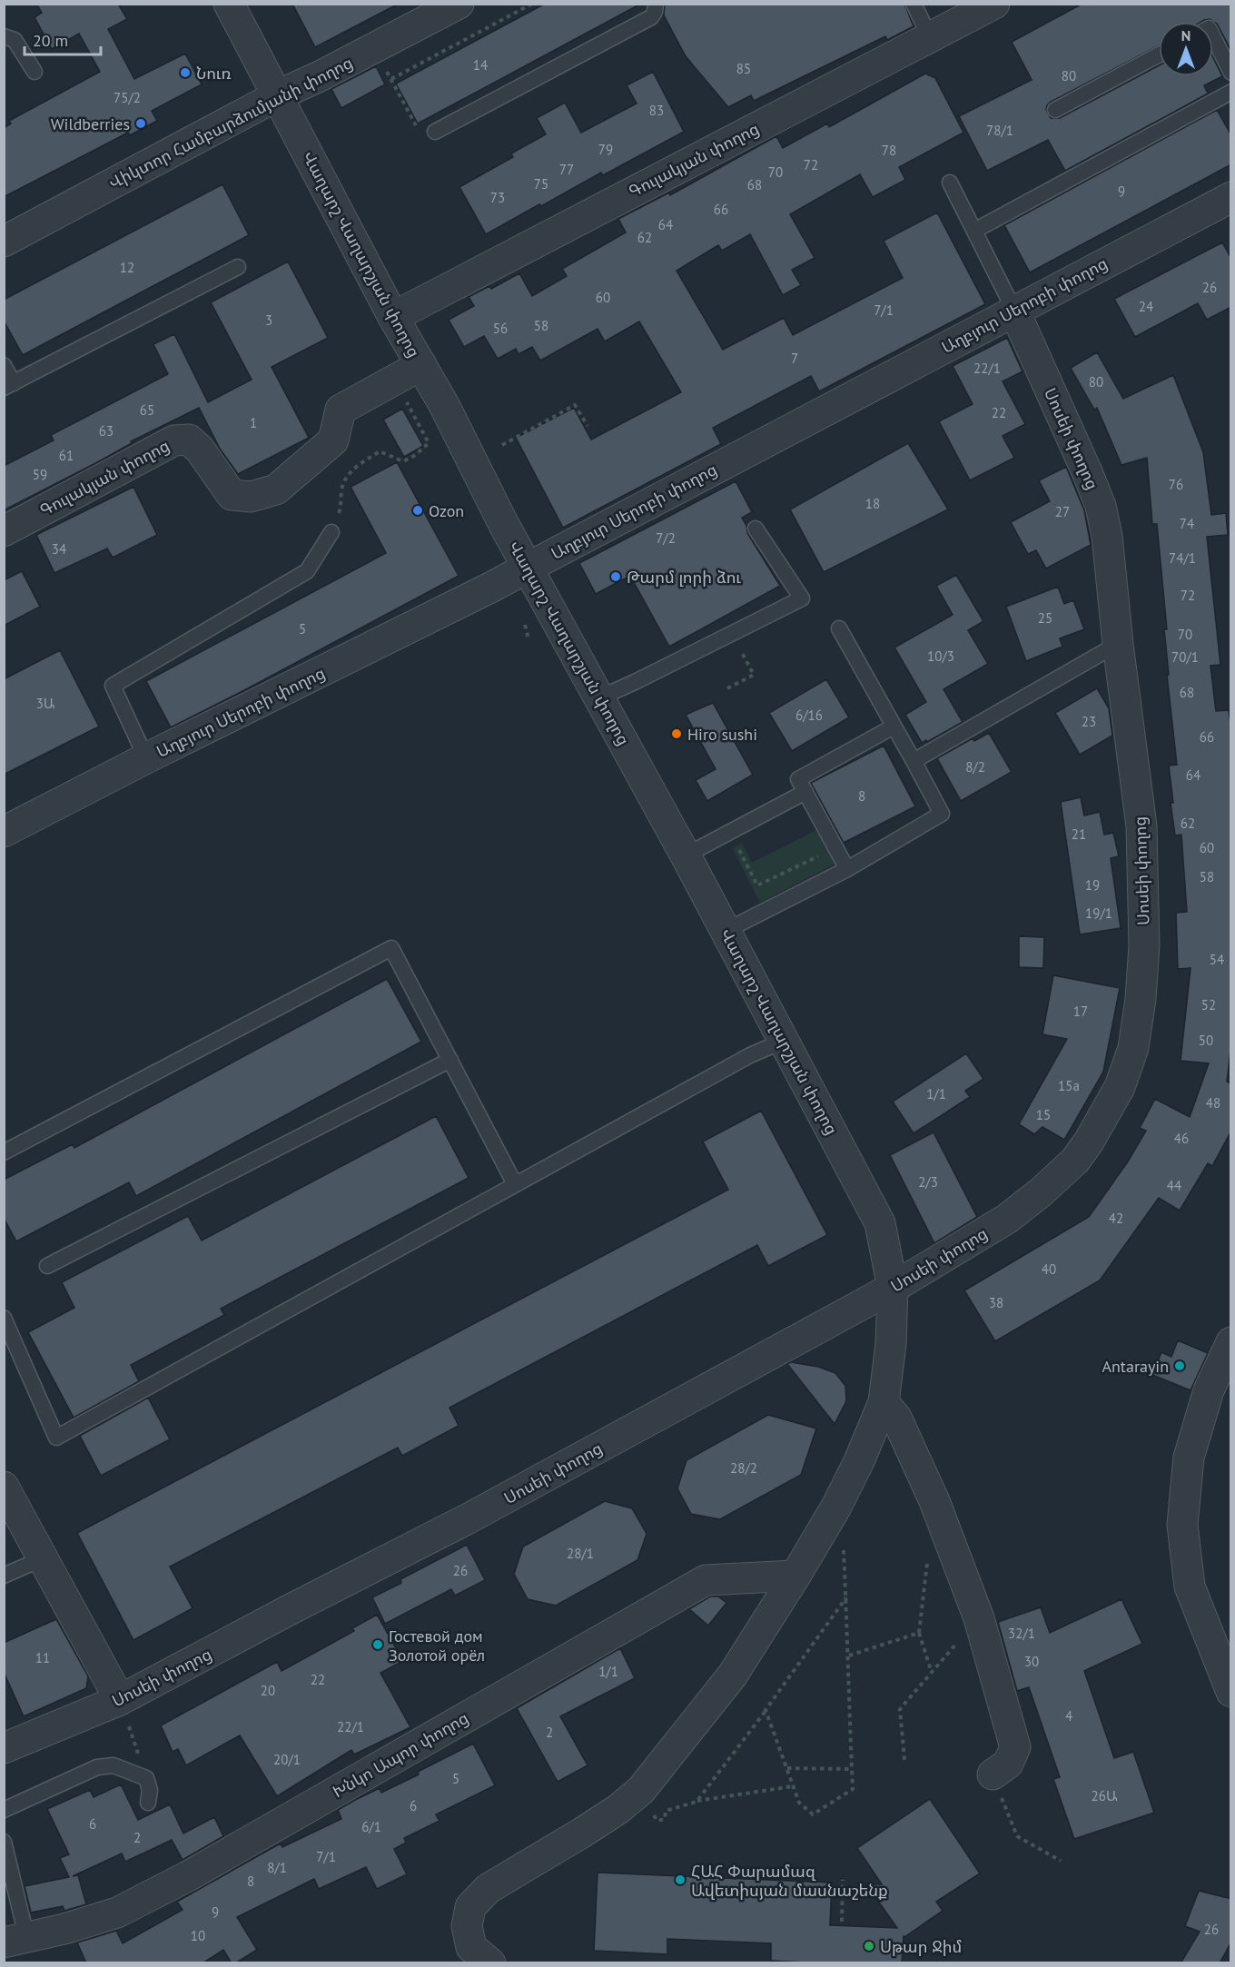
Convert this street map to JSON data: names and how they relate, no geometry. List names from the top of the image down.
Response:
{
  "streets": {
    "street": [
      "Վիկտոր Համբարձումյանի փողոց",
      "Գուլակյան փողոց",
      "Վաղարշ Վաղարշյան փողոց",
      "Աղբյուր Սերոբի փողոց",
      "Սոսեի փողոց",
      "Խնկո Ապոր փողոց"
    ]
  },
  "crossings": [
    ["Վիկտոր Համբարձումյանի փողոց", "Վաղարշ Վաղարշյան փողոց"],
    ["Գուլակյան փողոց", "Վաղարշ Վաղարշյան փողոց"],
    ["Վաղարշ Վաղարշյան փողոց", "Աղբյուր Սերոբի փողոց"],
    ["Վաղարշ Վաղարշյան փողոց", "Սոսեի փողոց"],
    ["Վաղարշ Վաղարշյան փողոց", "Խնկո Ապոր փողոց"],
    ["Աղբյուր Սերոբի փողոց", "Սոսեի փողոց"]
  ],
  "places": [
    "Նուռ",
    "Wildberries",
    "Ozon",
    "Թարմ լորի ձու",
    "Hiro sushi",
    "Antarayin",
    "Гостевой дом Золотой орёл",
    "ՀԱՀ Փարամազ Ավետիսյան մասնաշենք",
    "Սթար Ջիմ"
  ],
  "house_numbers": [
    "14",
    "85",
    "80",
    "75/2",
    "83",
    "78/1",
    "79",
    "78",
    "72",
    "77",
    "70",
    "75",
    "68",
    "9",
    "73",
    "66",
    "64",
    "62",
    "12",
    "26",
    "60",
    "24",
    "7/1",
    "3",
    "58",
    "56",
    "7",
    "22/1",
    "80",
    "65",
    "22",
    "1",
    "63",
    "61",
    "59",
    "76",
    "18",
    "27",
    "74",
    "7/2",
    "34",
    "74/1",
    "72",
    "25",
    "5",
    "70",
    "10/3",
    "70/1",
    "68",
    "3Ա",
    "6/16",
    "23",
    "66",
    "8/2",
    "64",
    "8",
    "62",
    "21",
    "60",
    "58",
    "19",
    "19/1",
    "54",
    "52",
    "17",
    "50",
    "15a",
    "1/1",
    "48",
    "15",
    "46",
    "2/3",
    "44",
    "42",
    "40",
    "38",
    "28/2",
    "28/1",
    "26",
    "32/1",
    "11",
    "30",
    "1/1",
    "22",
    "20",
    "4",
    "22/1",
    "2",
    "20/1",
    "5",
    "26Ա",
    "6",
    "6",
    "6/1",
    "2",
    "7/1",
    "8/1",
    "8",
    "9",
    "26",
    "10"
  ],
  "scale_bar": "20 m",
  "north": "top"
}
